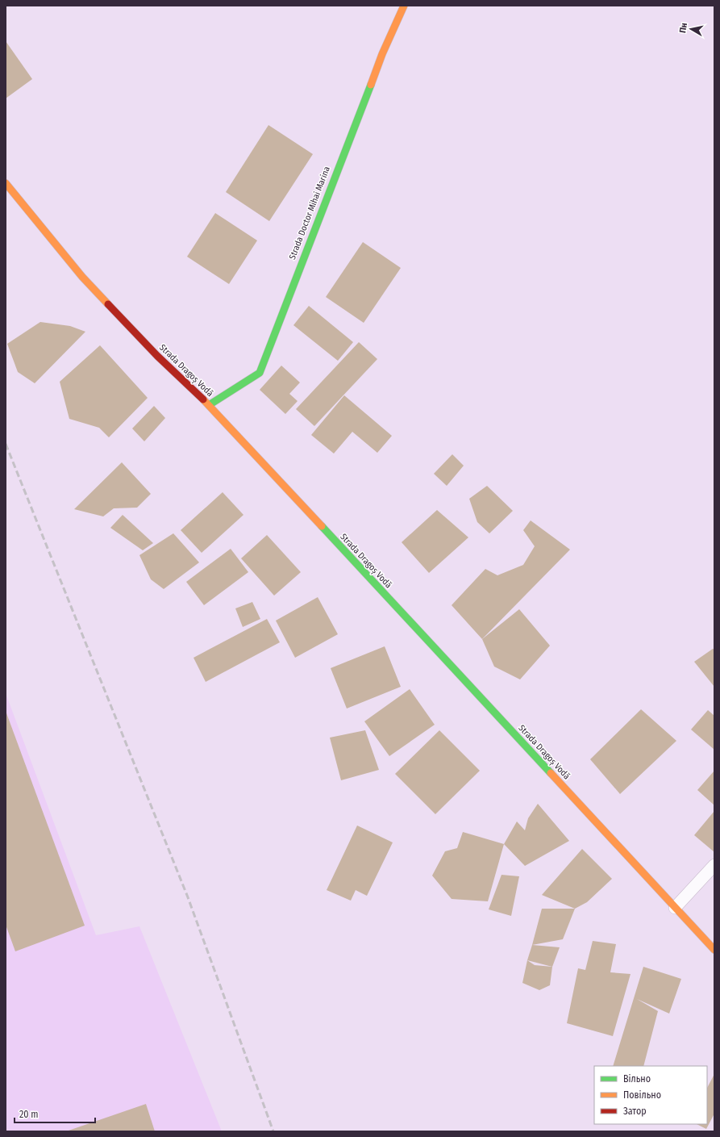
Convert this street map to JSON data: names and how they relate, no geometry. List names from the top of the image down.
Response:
{
  "streets": {
    "main road": ["Strada Doctor Mihai Marina", "Strada Dragoș Vodă"]
  },
  "crossings": [
    ["Strada Doctor Mihai Marina", "Strada Dragoș Vodă"]
  ],
  "legend": ["Вільно", "Повільно", "Затор"],
  "scale_bar": "20 m",
  "north": "left"
}
